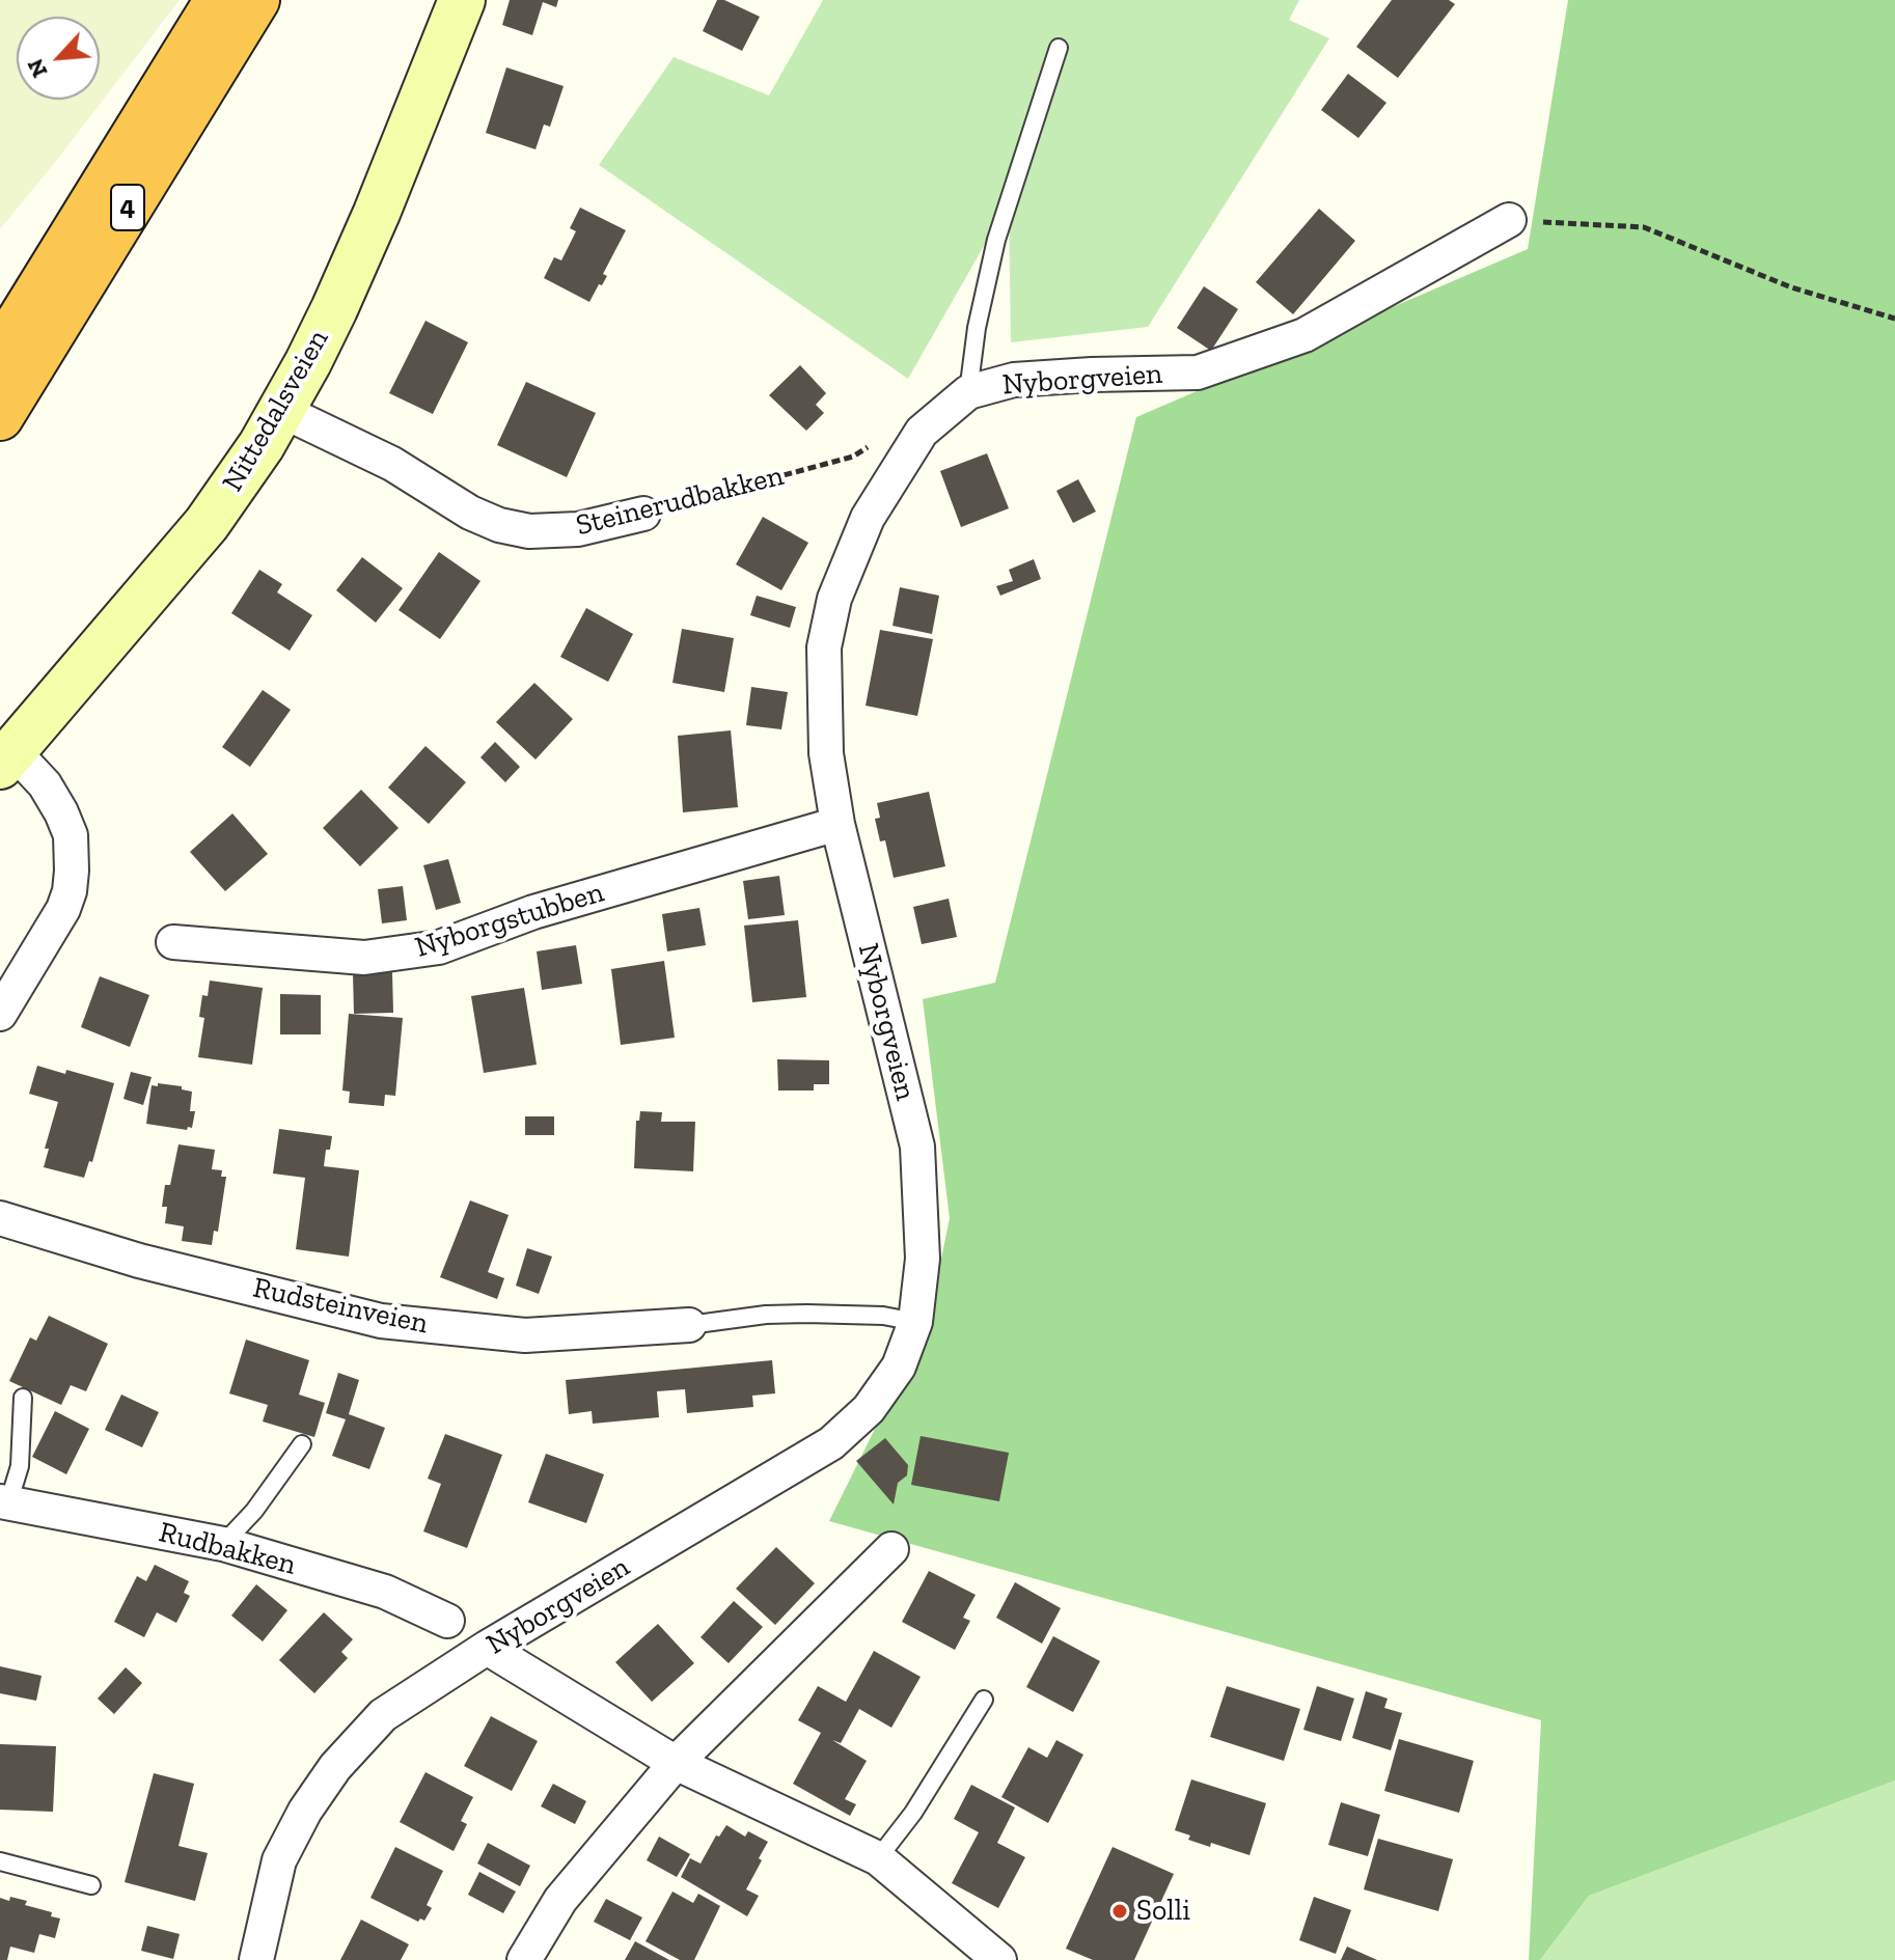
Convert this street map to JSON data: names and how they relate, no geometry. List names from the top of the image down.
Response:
{
  "streets": {
    "highway": ["4"],
    "main road": ["Nittedalsveien"],
    "street": [
      "Nyborgveien",
      "Steinerudbakken",
      "Nyborgstubben",
      "Rudsteinveien",
      "Rudbakken"
    ]
  },
  "crossings": [
    ["Nyborgveien", "Nyborgstubben"],
    ["Nittedalsveien", "Steinerudbakken"]
  ],
  "places": ["Solli"],
  "north": "bottom left"
}
